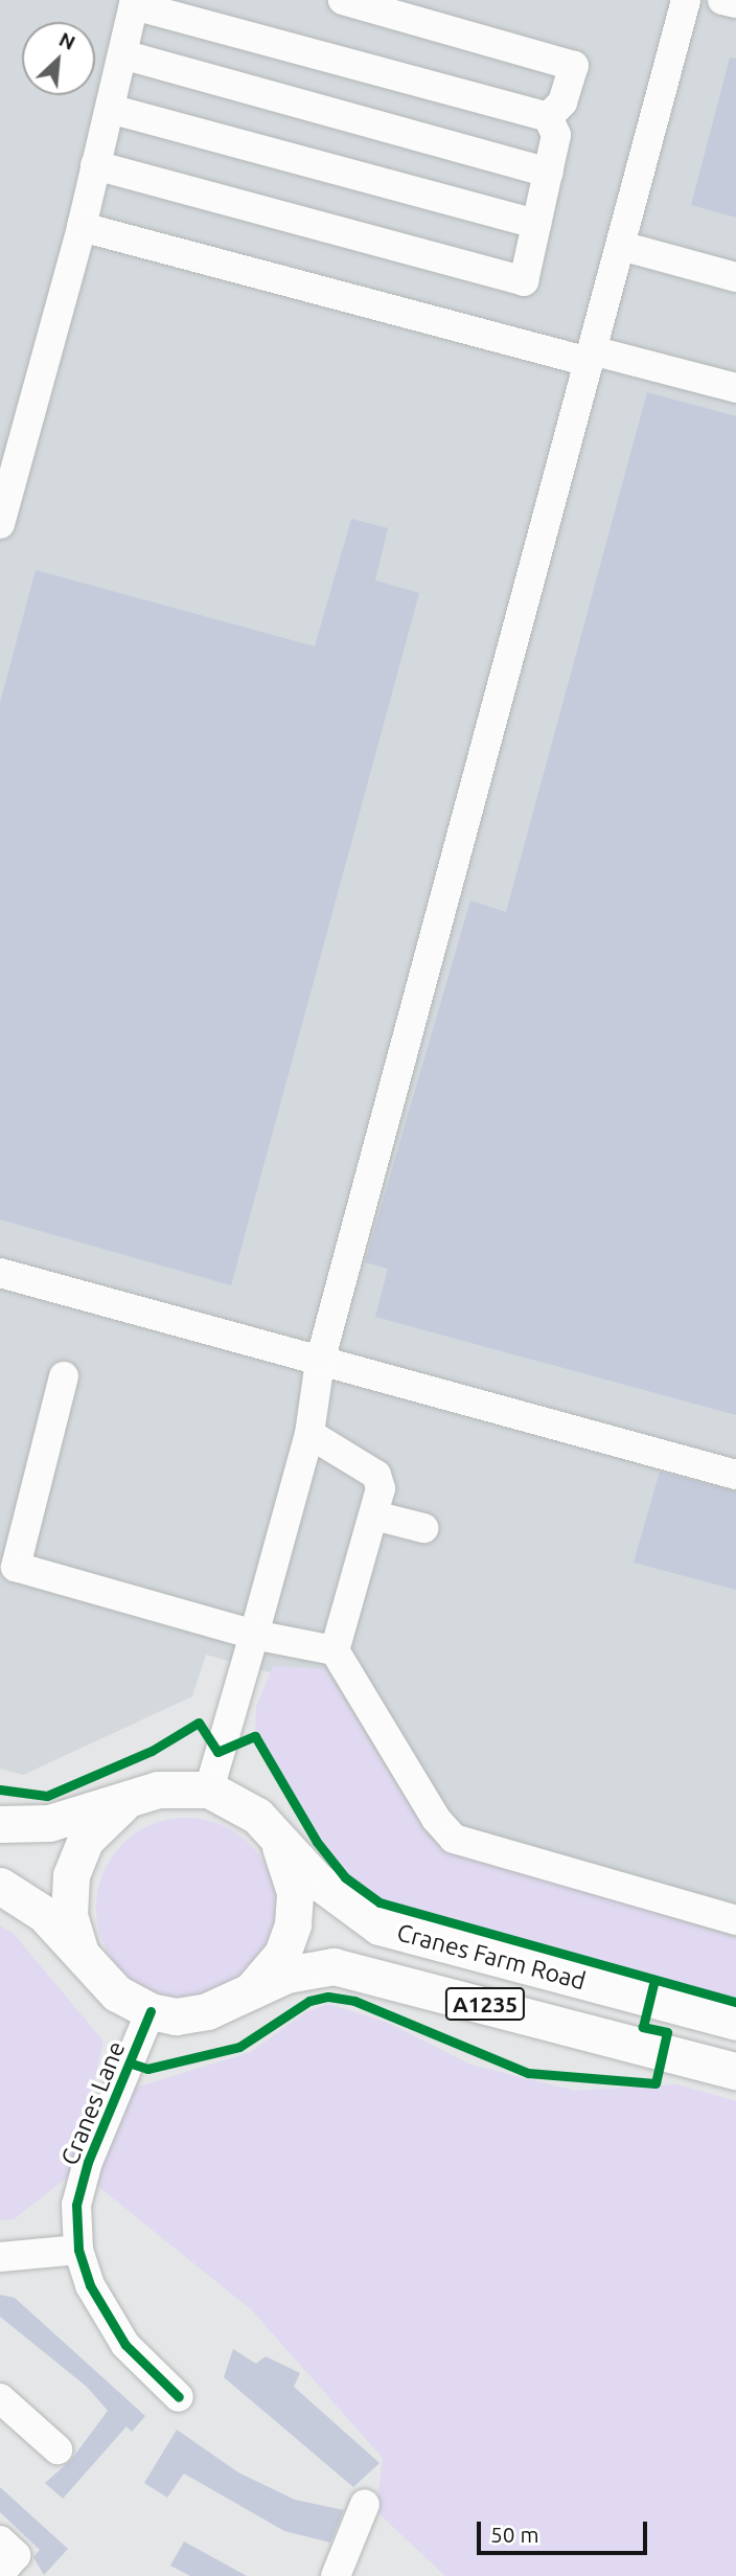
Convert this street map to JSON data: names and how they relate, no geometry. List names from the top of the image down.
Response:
{
  "streets": {
    "main road": ["Cranes Farm Road", "A1235"],
    "street": ["Cranes Lane"]
  },
  "crossings": [
    ["Cranes Farm Road", "Cranes Lane"]
  ],
  "scale_bar": "50 m",
  "north": "top right"
}
